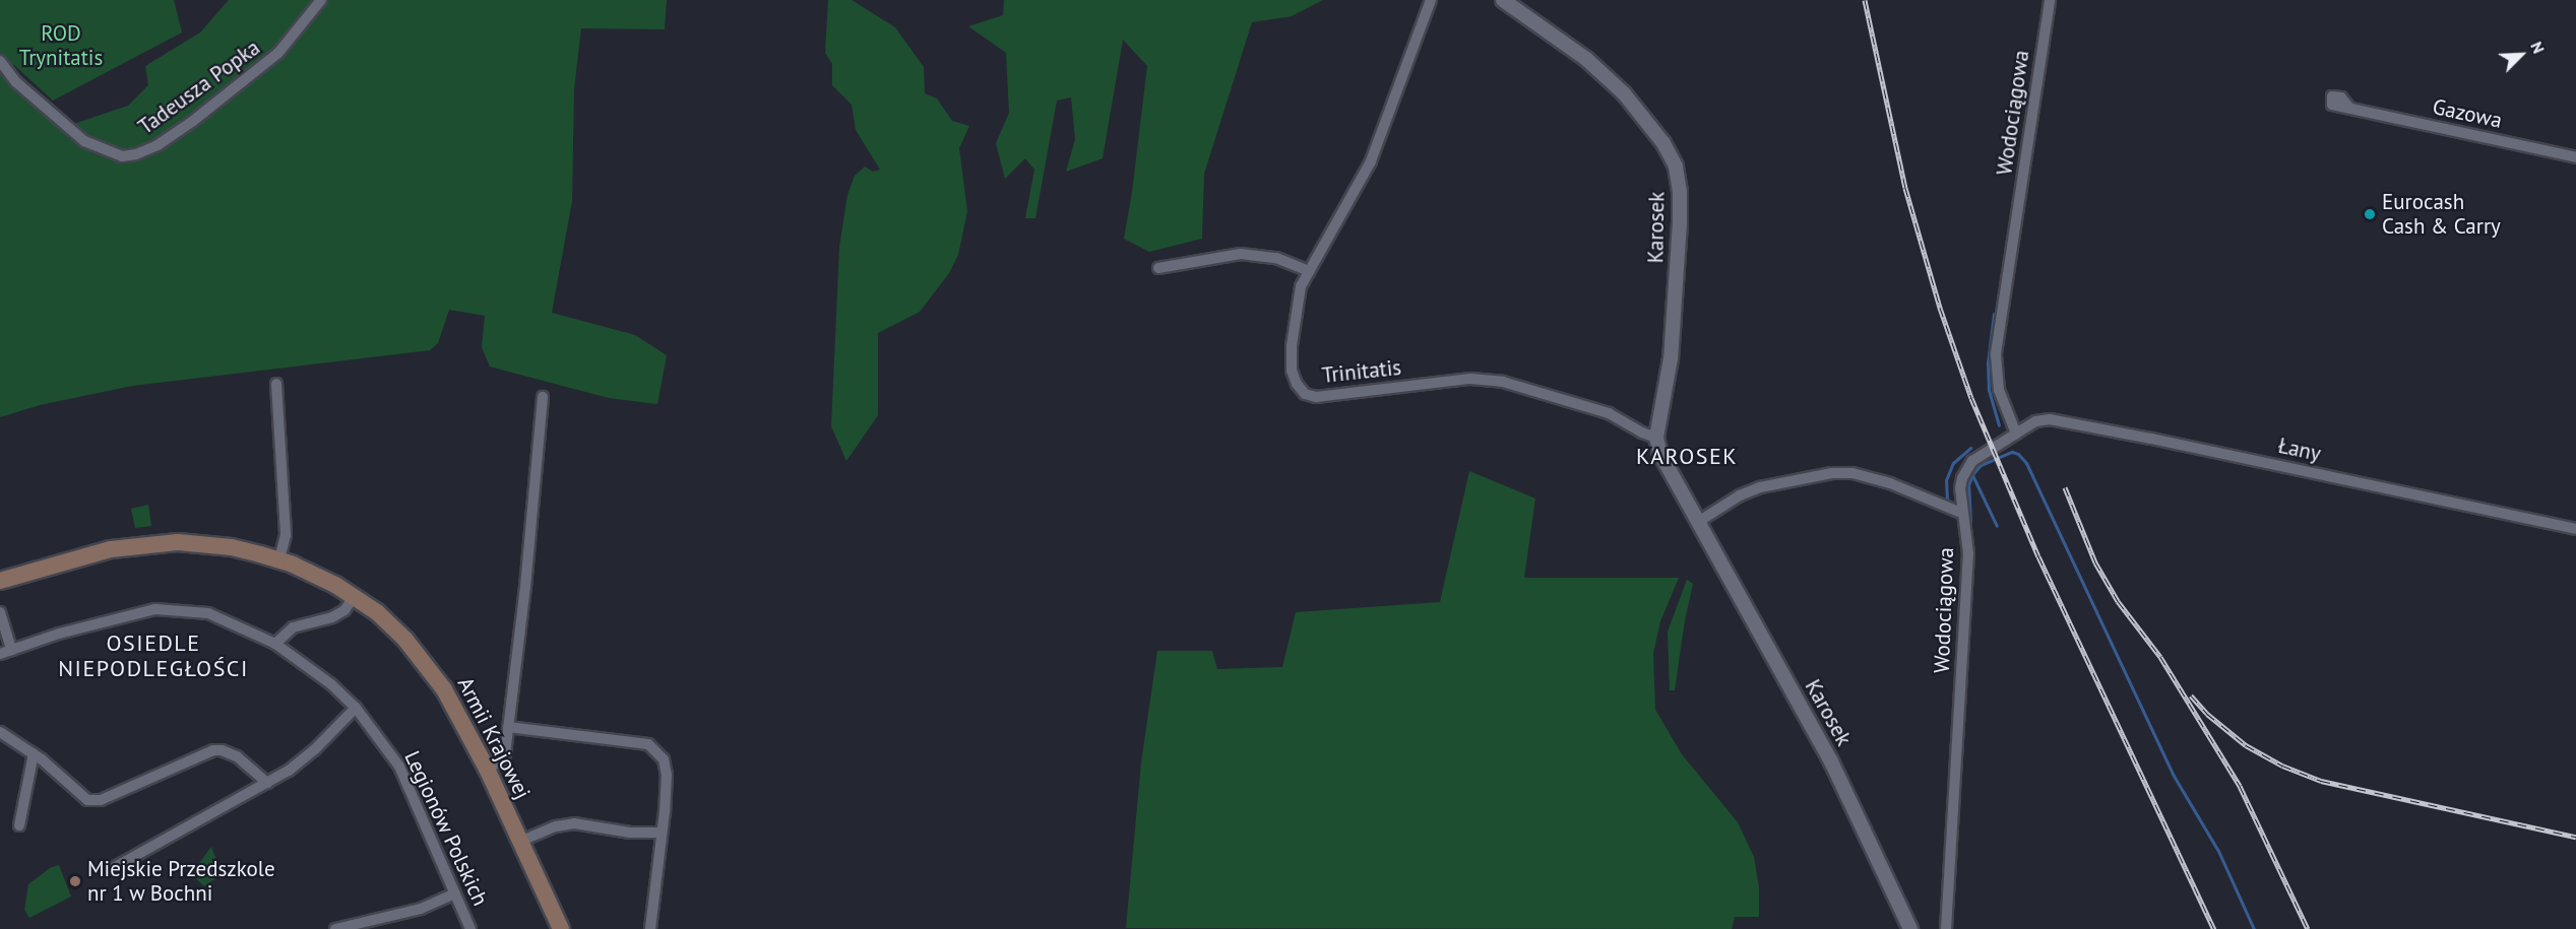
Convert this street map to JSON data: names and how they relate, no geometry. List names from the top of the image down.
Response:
{
  "streets": {
    "main road": ["Armii Krajowej"],
    "street": [
      "Tadeusza Popka",
      "Wodociągowa",
      "Gazowa",
      "Karosek",
      "Trinitatis",
      "Łany",
      "Legionów Polskich"
    ]
  },
  "crossings": [
    ["Wodociągowa", "Łany"],
    ["Karosek", "Trinitatis"]
  ],
  "districts": ["KAROSEK", "OSIEDLE NIEPODLEGŁOŚCI"],
  "parks": ["ROD Trynitatis"],
  "places": ["Eurocash Cash & Carry", "Miejskie Przedszkole nr 1 w Bochni"],
  "north": "top right"
}
